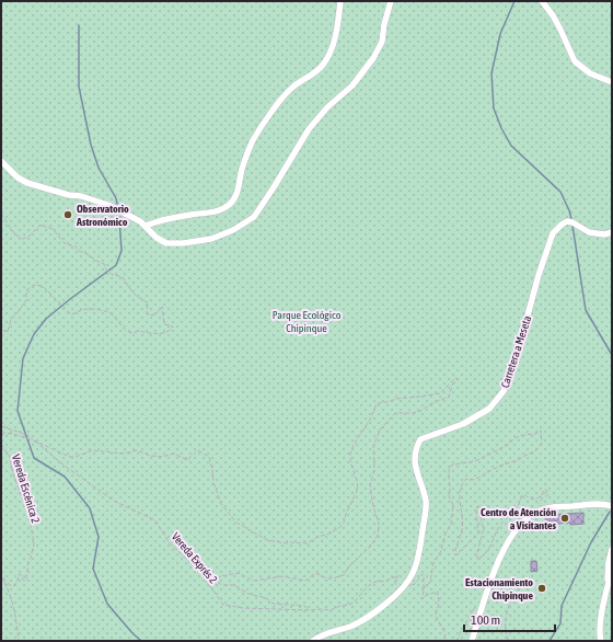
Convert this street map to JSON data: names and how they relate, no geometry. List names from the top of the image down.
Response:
{
  "streets": {
    "street": ["Carretera a Meseta"],
    "path": ["Vereda Escénica 2", "Vereda Exprés 2"]
  },
  "crossings": [
    ["Carretera a Meseta", "Vereda Exprés 2"],
    ["Vereda Escénica 2", "Vereda Exprés 2"]
  ],
  "parks": ["Parque Ecológico Chipinque"],
  "places": ["Observatorio Astronómico", "Centro de Atención a Visitantes", "Estacionamiento Chipinque"],
  "scale_bar": "100 m"
}
